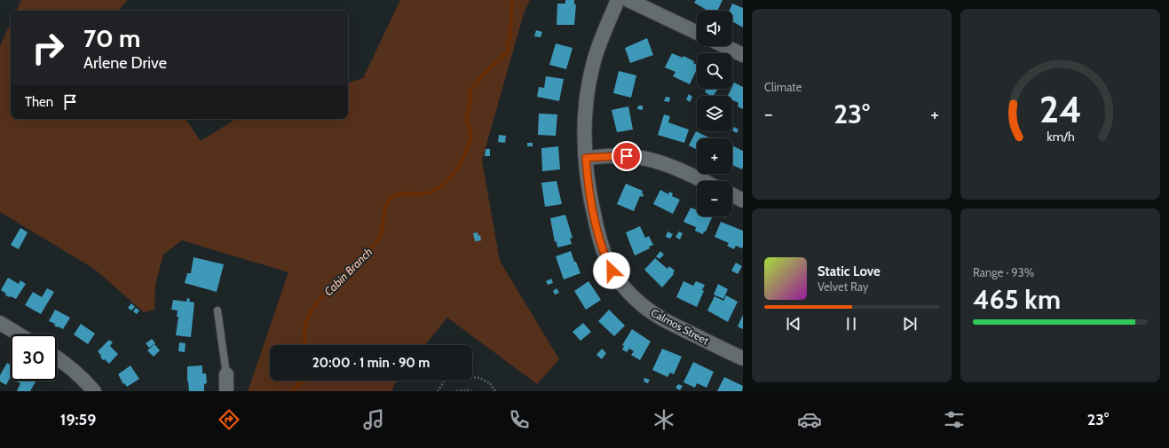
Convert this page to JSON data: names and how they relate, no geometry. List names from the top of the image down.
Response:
{
  "streets": {
    "street": ["Calmos Street"]
  },
  "water": ["Cabin Branch"],
  "page": {
    "tile": [
      "Climate",
      ["Range · 93%", "465 km"]
    ],
    "map_buttons": ["+", "−"],
    "turn": ["70 m", "Arlene Drive"],
    "then": "Then",
    "heat": ["−", "23°", "+"],
    "song": ["Static Love", "Velvet Ray"],
    "limit": "30",
    "trip": "20:00 · 1 min · 90 m",
    "tabs": ["19:59", "23°"],
    "gauge": ["24", "km/h"]
  }
}
